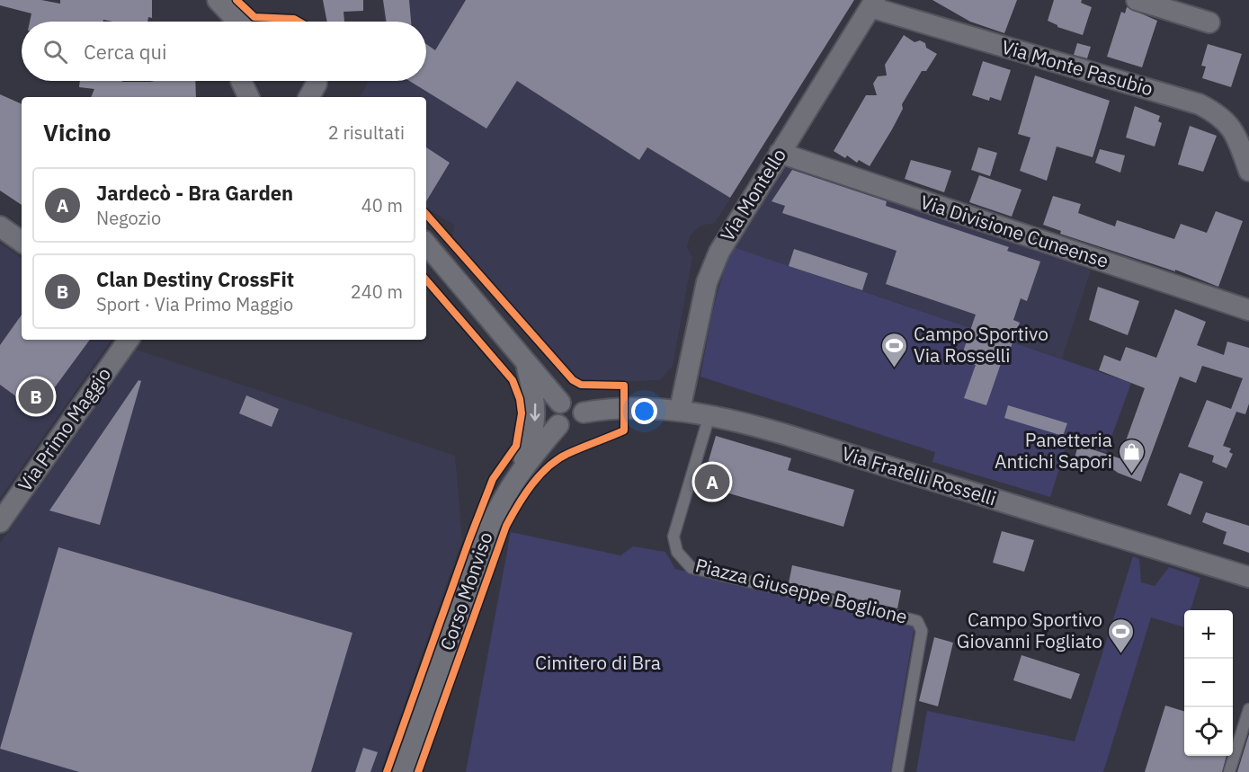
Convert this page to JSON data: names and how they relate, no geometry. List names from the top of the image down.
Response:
{
  "streets": {
    "street": [
      "Via Monte Pasubio",
      "Via Montello",
      "Via Divisione Cuneense",
      "Via Primo Maggio",
      "Via Fratelli Rosselli",
      "Corso Monviso"
    ],
    "lane": ["Piazza Giuseppe Boglione"]
  },
  "crossings": [
    ["Via Monte Pasubio", "Via Montello"],
    ["Via Montello", "Via Divisione Cuneense"],
    ["Via Montello", "Via Fratelli Rosselli"],
    ["Via Fratelli Rosselli", "Corso Monviso"],
    ["Via Fratelli Rosselli", "Piazza Giuseppe Boglione"]
  ],
  "parks": ["Cimitero di Bra"],
  "places": {
    "sports": ["Campo Sportivo Via Rosselli", "Campo Sportivo Giovanni Fogliato"],
    "shop": ["Panetteria Antichi Sapori"]
  },
  "page": {
    "search": "Cerca qui",
    "heading": ["Vicino", "2 risultati"],
    "list": [
      {
        "mark": "A",
        "name": "Jardecò - Bra Garden",
        "note": "Negozio",
        "value": "40 m"
      },
      {
        "mark": "B",
        "name": "Clan Destiny CrossFit",
        "note": "Sport · Via Primo Maggio",
        "value": "240 m"
      }
    ],
    "pins": ["B", "A"],
    "map_buttons": ["+", "−"]
  }
}
